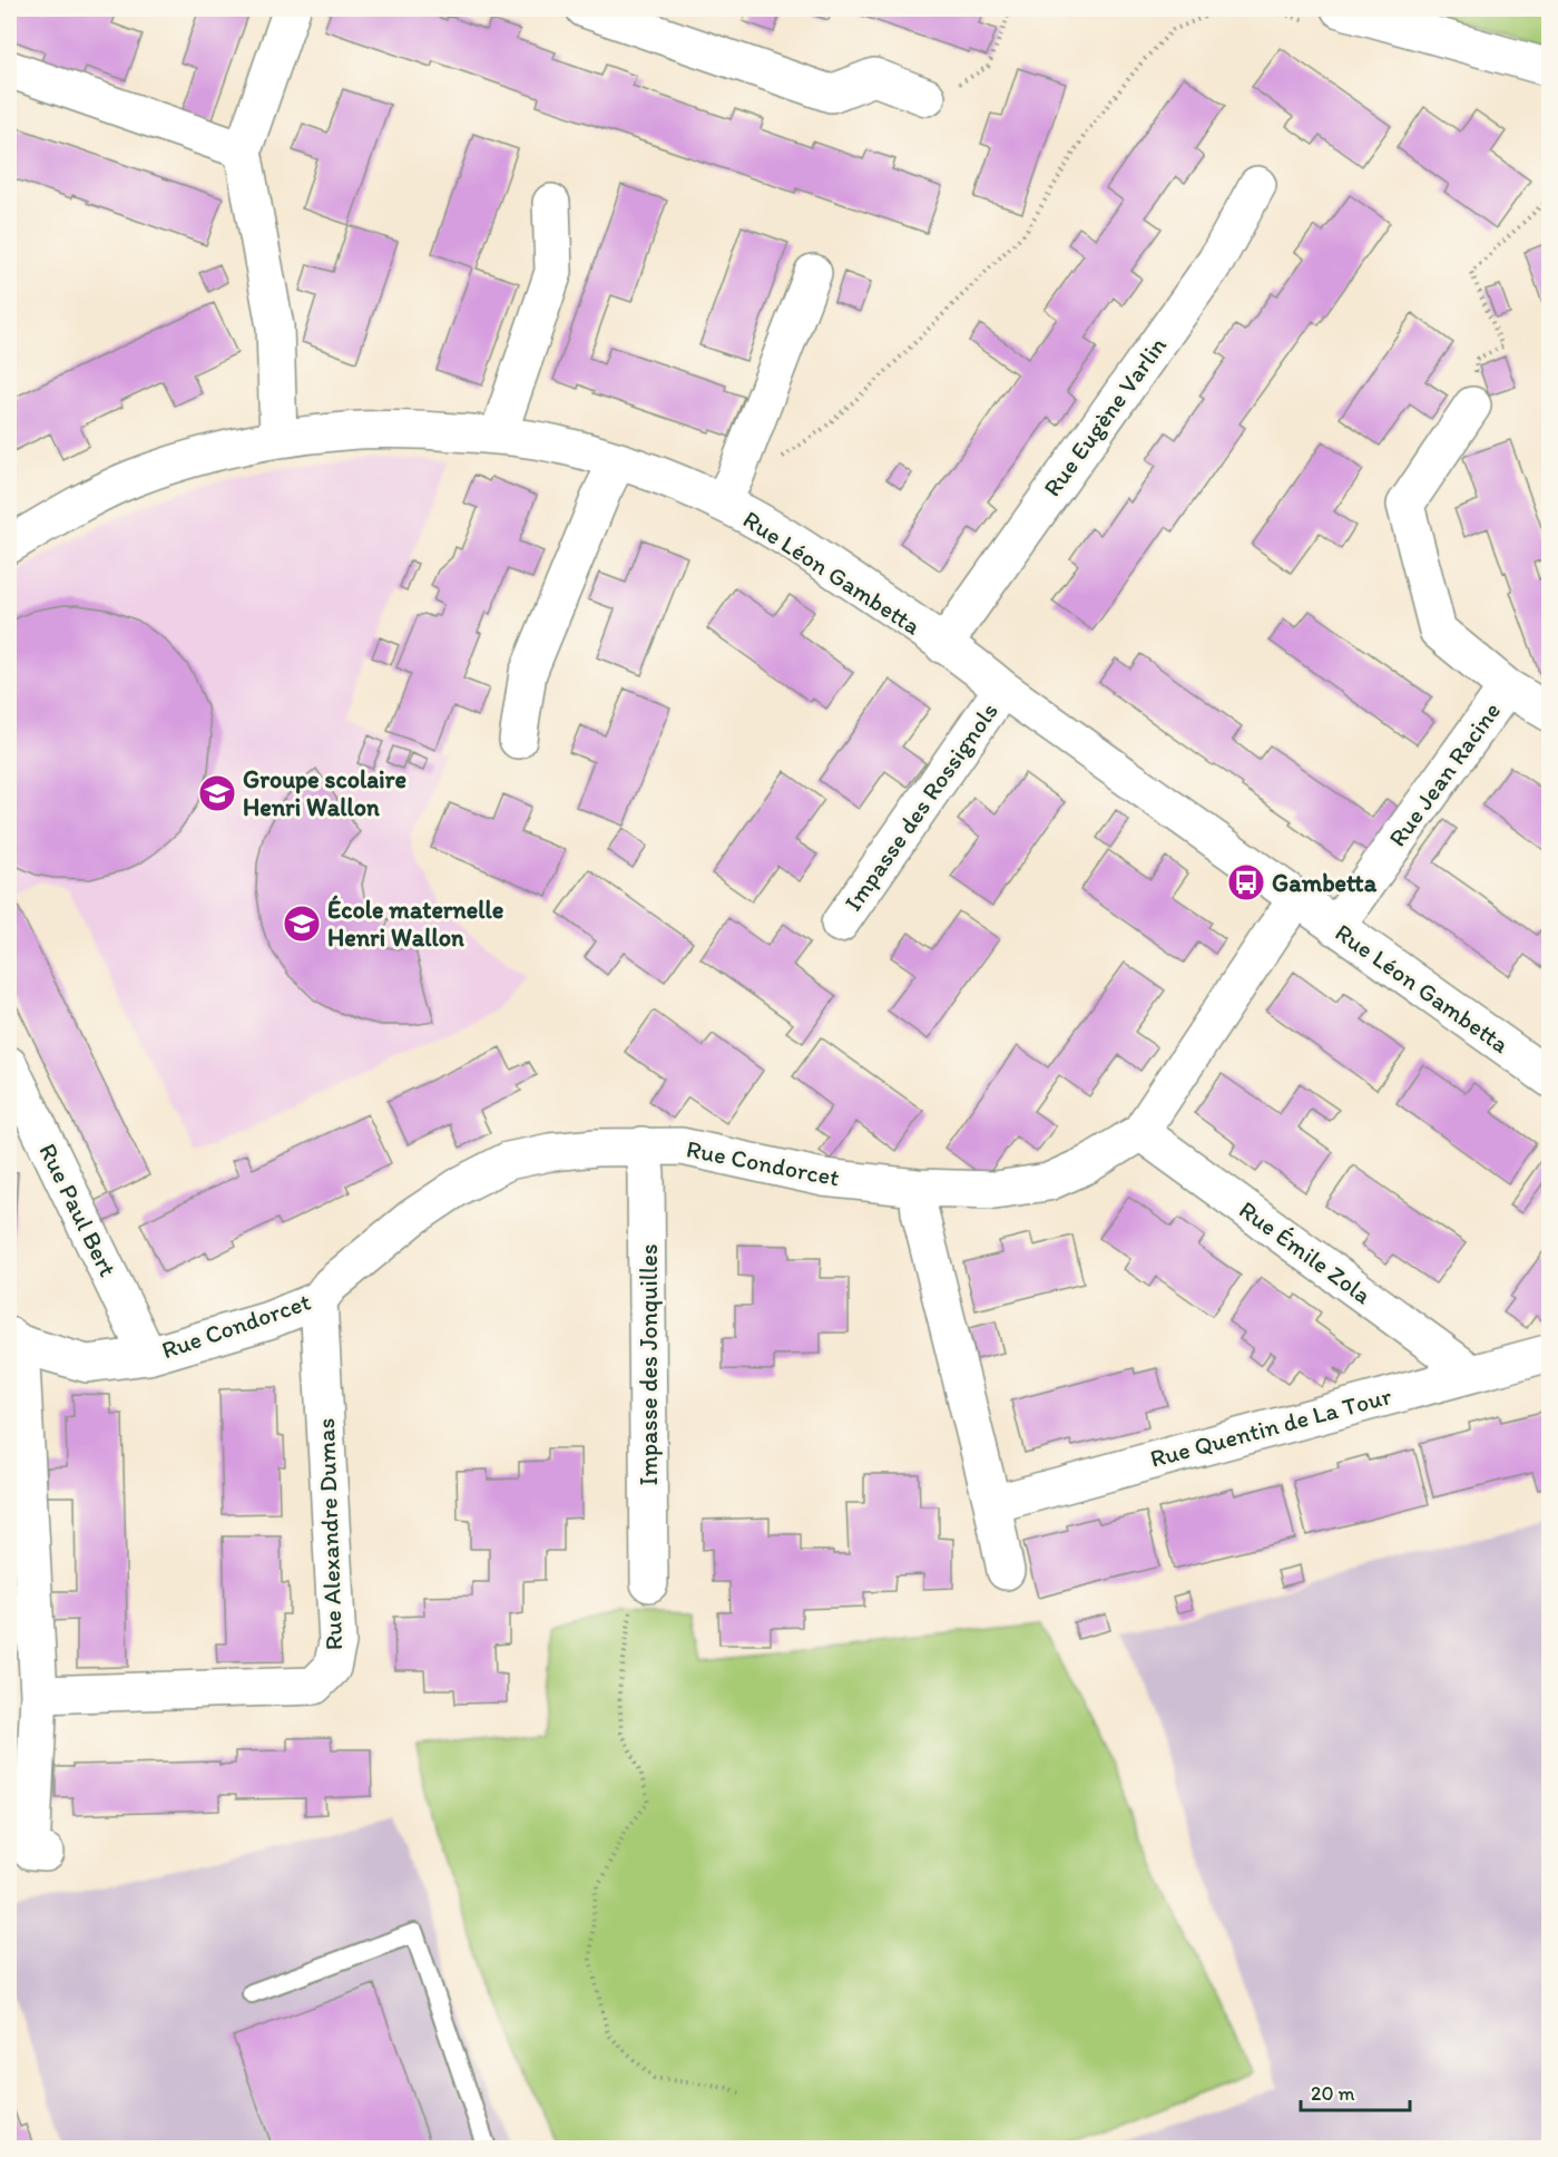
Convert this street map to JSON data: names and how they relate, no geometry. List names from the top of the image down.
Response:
{
  "streets": {
    "street": [
      "Rue Eugène Varlin",
      "Rue Léon Gambetta",
      "Rue Jean Racine",
      "Impasse des Rossignols",
      "Rue Condorcet",
      "Rue Paul Bert",
      "Rue Émile Zola",
      "Impasse des Jonquilles",
      "Rue Quentin de La Tour",
      "Rue Alexandre Dumas"
    ]
  },
  "crossings": [
    ["Rue Eugène Varlin", "Rue Léon Gambetta"],
    ["Rue Léon Gambetta", "Rue Jean Racine"],
    ["Rue Léon Gambetta", "Impasse des Rossignols"],
    ["Rue Léon Gambetta", "Rue Condorcet"],
    ["Rue Condorcet", "Rue Paul Bert"],
    ["Rue Condorcet", "Rue Émile Zola"],
    ["Rue Condorcet", "Impasse des Jonquilles"],
    ["Rue Condorcet", "Rue Alexandre Dumas"],
    ["Rue Émile Zola", "Rue Quentin de La Tour"]
  ],
  "places": {
    "school or university": ["Groupe scolaire Henri Wallon", "École maternelle Henri Wallon"],
    "bus stop": ["Gambetta"]
  },
  "scale_bar": "20 m"
}
